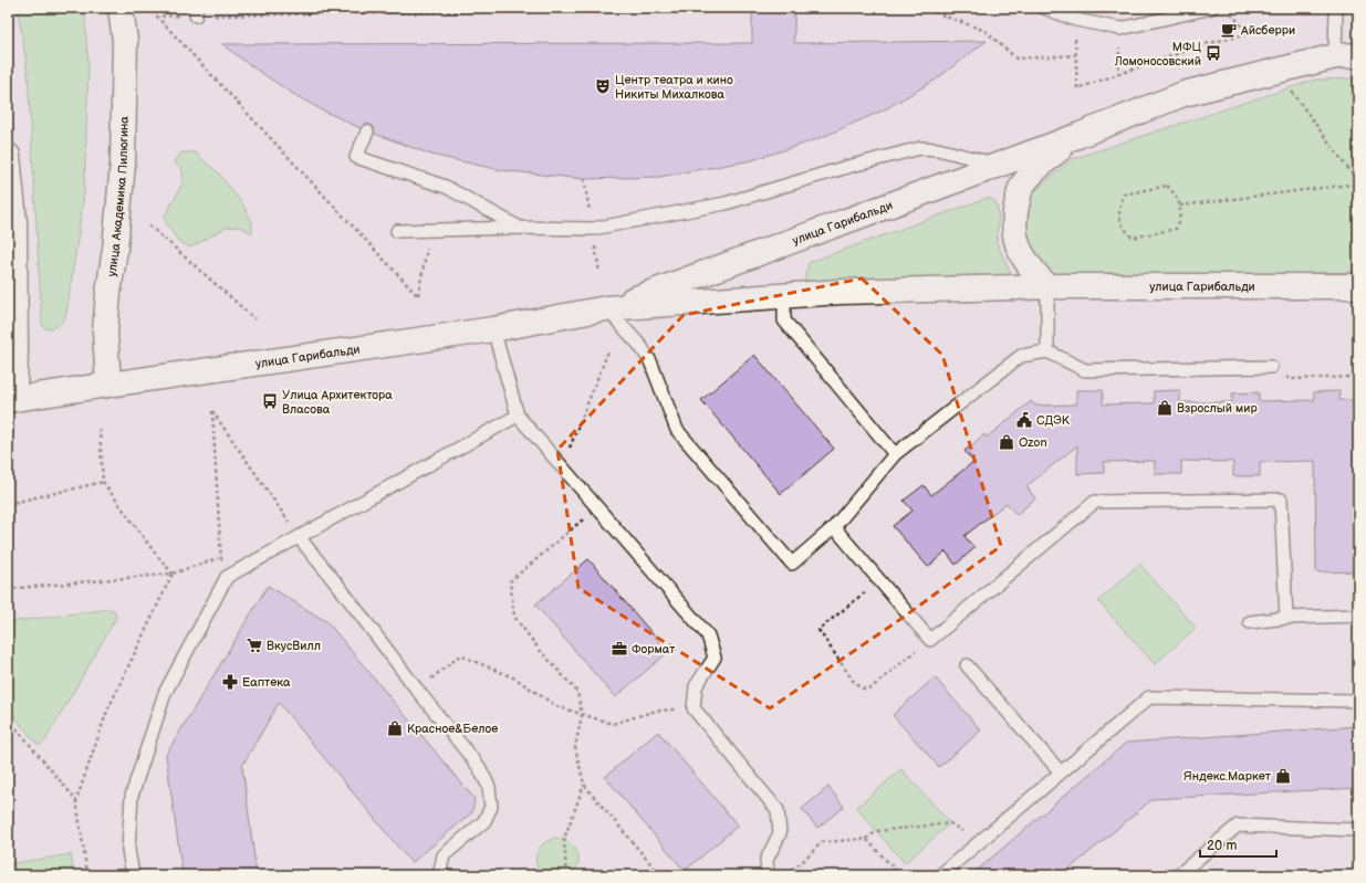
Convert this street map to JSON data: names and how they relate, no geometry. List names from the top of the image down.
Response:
{
  "streets": {
    "street": ["улица Академика Пилюгина", "улица Гарибальди"]
  },
  "crossings": [
    ["улица Академика Пилюгина", "улица Гарибальди"]
  ],
  "places": {
    "cafe": ["Айсберри"],
    "bus stop": ["МФЦ Ломоносовский", "Улица Архитектора Власова"],
    "theatre": ["Центр театра и кино Никиты Михалкова"],
    "shop": [
      "Взрослый мир",
      "Ozon",
      "Красное&Белое",
      "Яндекс.Маркет"
    ],
    "public building": ["СДЭК"],
    "supermarket": ["ВкусВилл"],
    "office": ["Формат"],
    "pharmacy": ["Еаптека"]
  },
  "scale_bar": "20 m"
}
